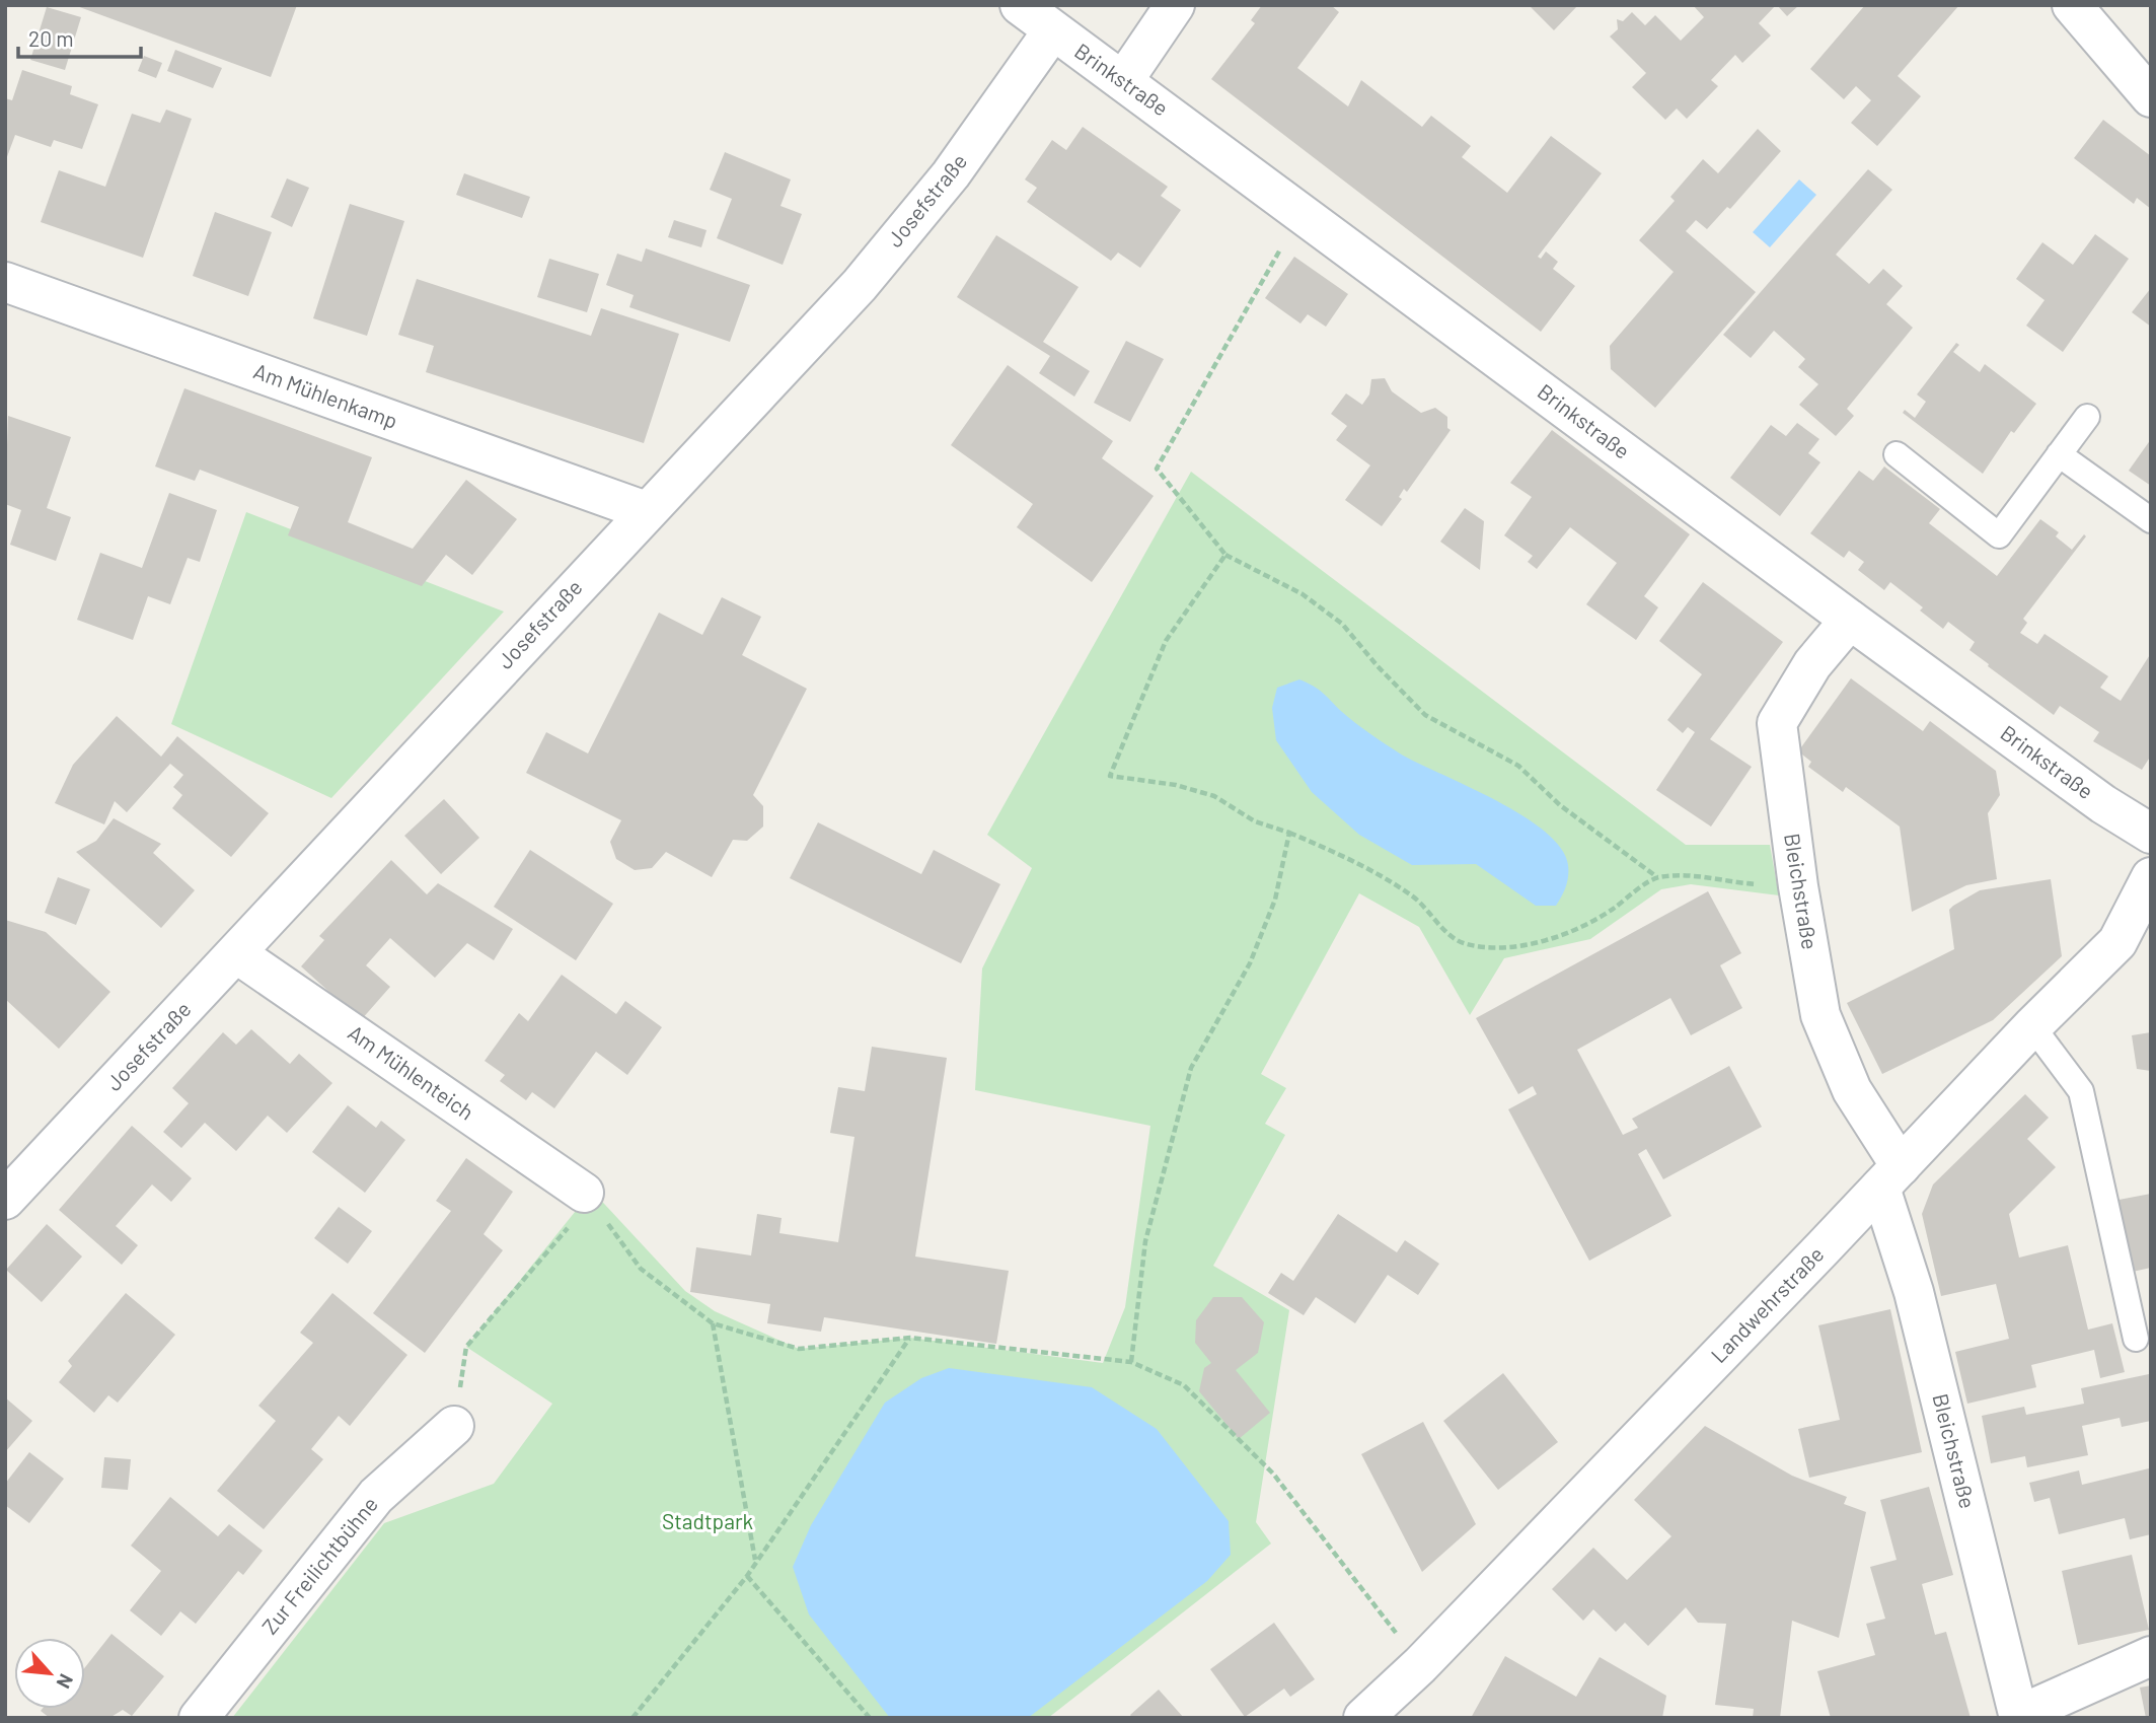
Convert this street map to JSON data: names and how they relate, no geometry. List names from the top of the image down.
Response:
{
  "streets": {
    "street": [
      "Brinkstraße",
      "Josefstraße",
      "Am Mühlenkamp",
      "Bleichstraße",
      "Am Mühlenteich",
      "Landwehrstraße",
      "Zur Freilichtbühne"
    ]
  },
  "crossings": [
    ["Brinkstraße", "Josefstraße"],
    ["Brinkstraße", "Bleichstraße"],
    ["Josefstraße", "Am Mühlenkamp"],
    ["Josefstraße", "Am Mühlenteich"],
    ["Bleichstraße", "Landwehrstraße"]
  ],
  "parks": ["Stadtpark"],
  "scale_bar": "20 m",
  "north": "bottom right"
}
